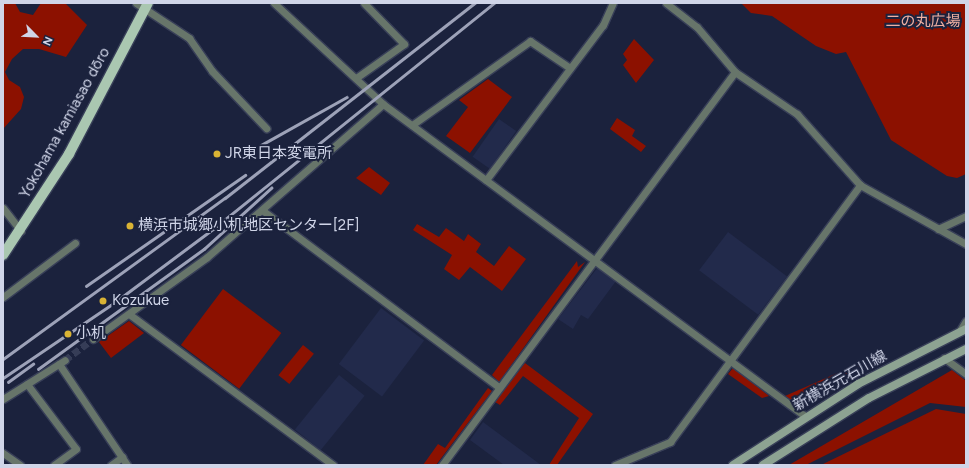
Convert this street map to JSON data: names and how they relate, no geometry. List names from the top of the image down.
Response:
{
  "streets": {
    "main road": ["Yokohama kamiasao dōro"],
    "street": ["新横浜元石川線"]
  },
  "parks": ["二の丸広場"],
  "places": [
    "JR東日本変電所",
    "横浜市城郷小机地区センター[2F]",
    "Kozukue",
    "小机"
  ],
  "north": "bottom right"
}
